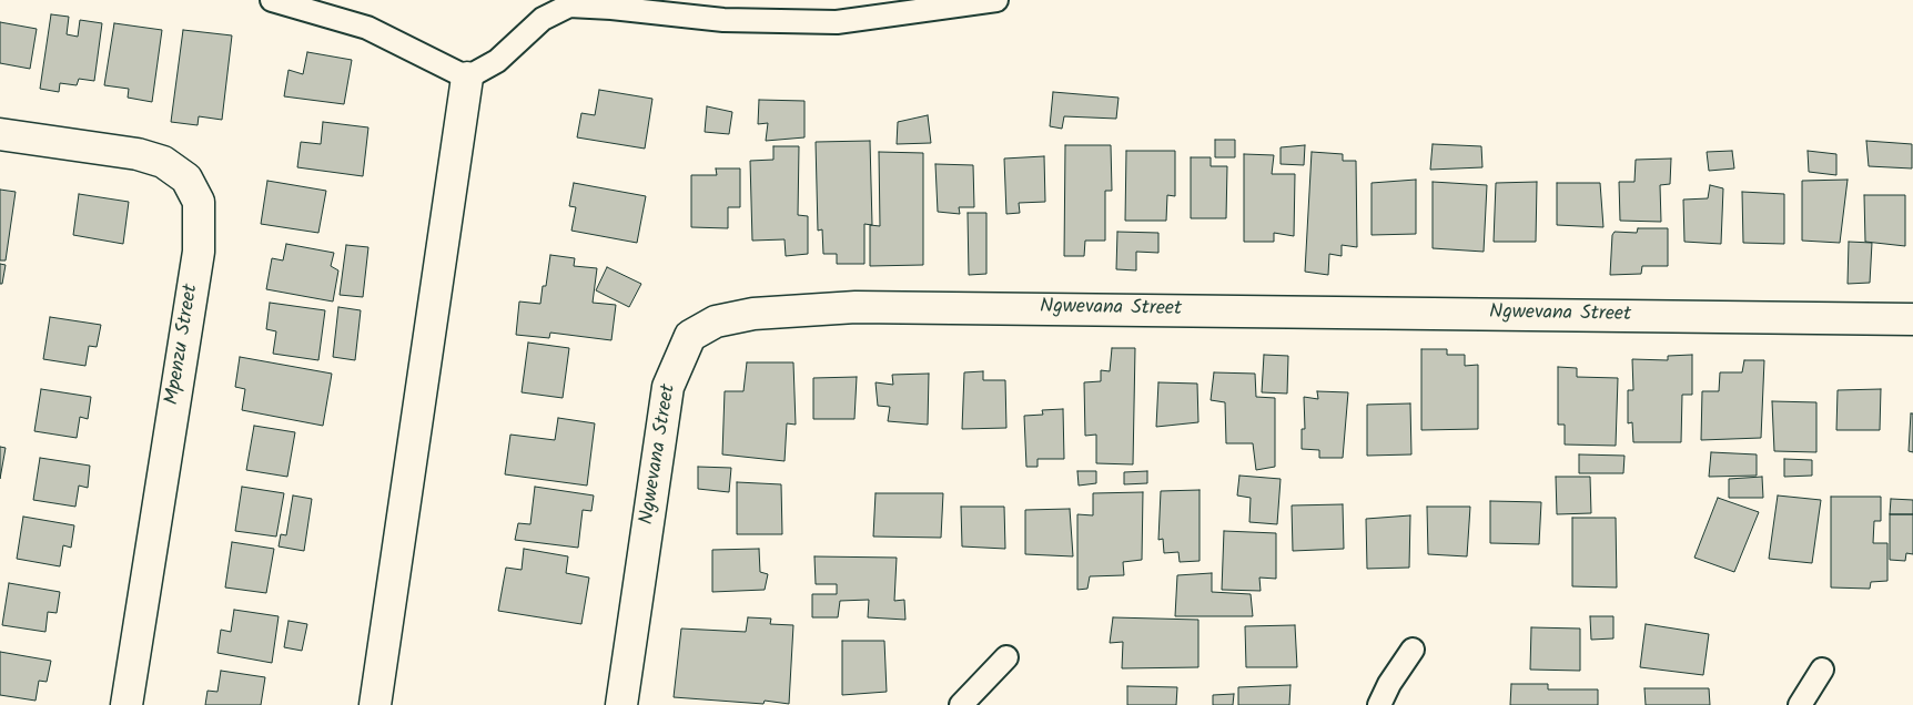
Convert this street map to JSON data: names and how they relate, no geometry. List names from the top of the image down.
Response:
{
  "streets": {
    "street": ["Ngwevana Street", "Mpenzu Street"]
  }
}
